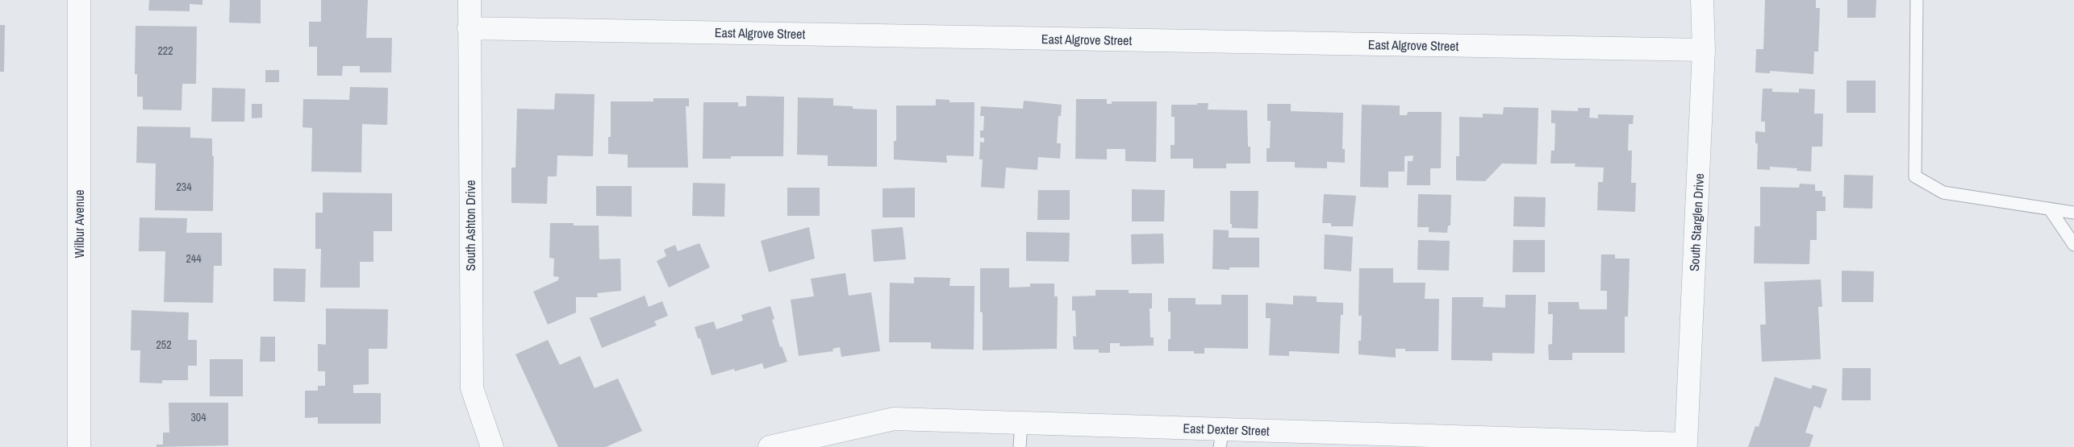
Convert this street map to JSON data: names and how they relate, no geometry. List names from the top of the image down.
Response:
{
  "streets": {
    "street": [
      "East Algrove Street",
      "South Starglen Drive",
      "Wilbur Avenue",
      "South Ashton Drive",
      "East Dexter Street"
    ]
  },
  "crossings": [
    ["East Algrove Street", "South Starglen Drive"],
    ["East Algrove Street", "South Ashton Drive"],
    ["South Starglen Drive", "East Dexter Street"]
  ],
  "house_numbers": [
    "222",
    "234",
    "244",
    "252",
    "304"
  ]
}
